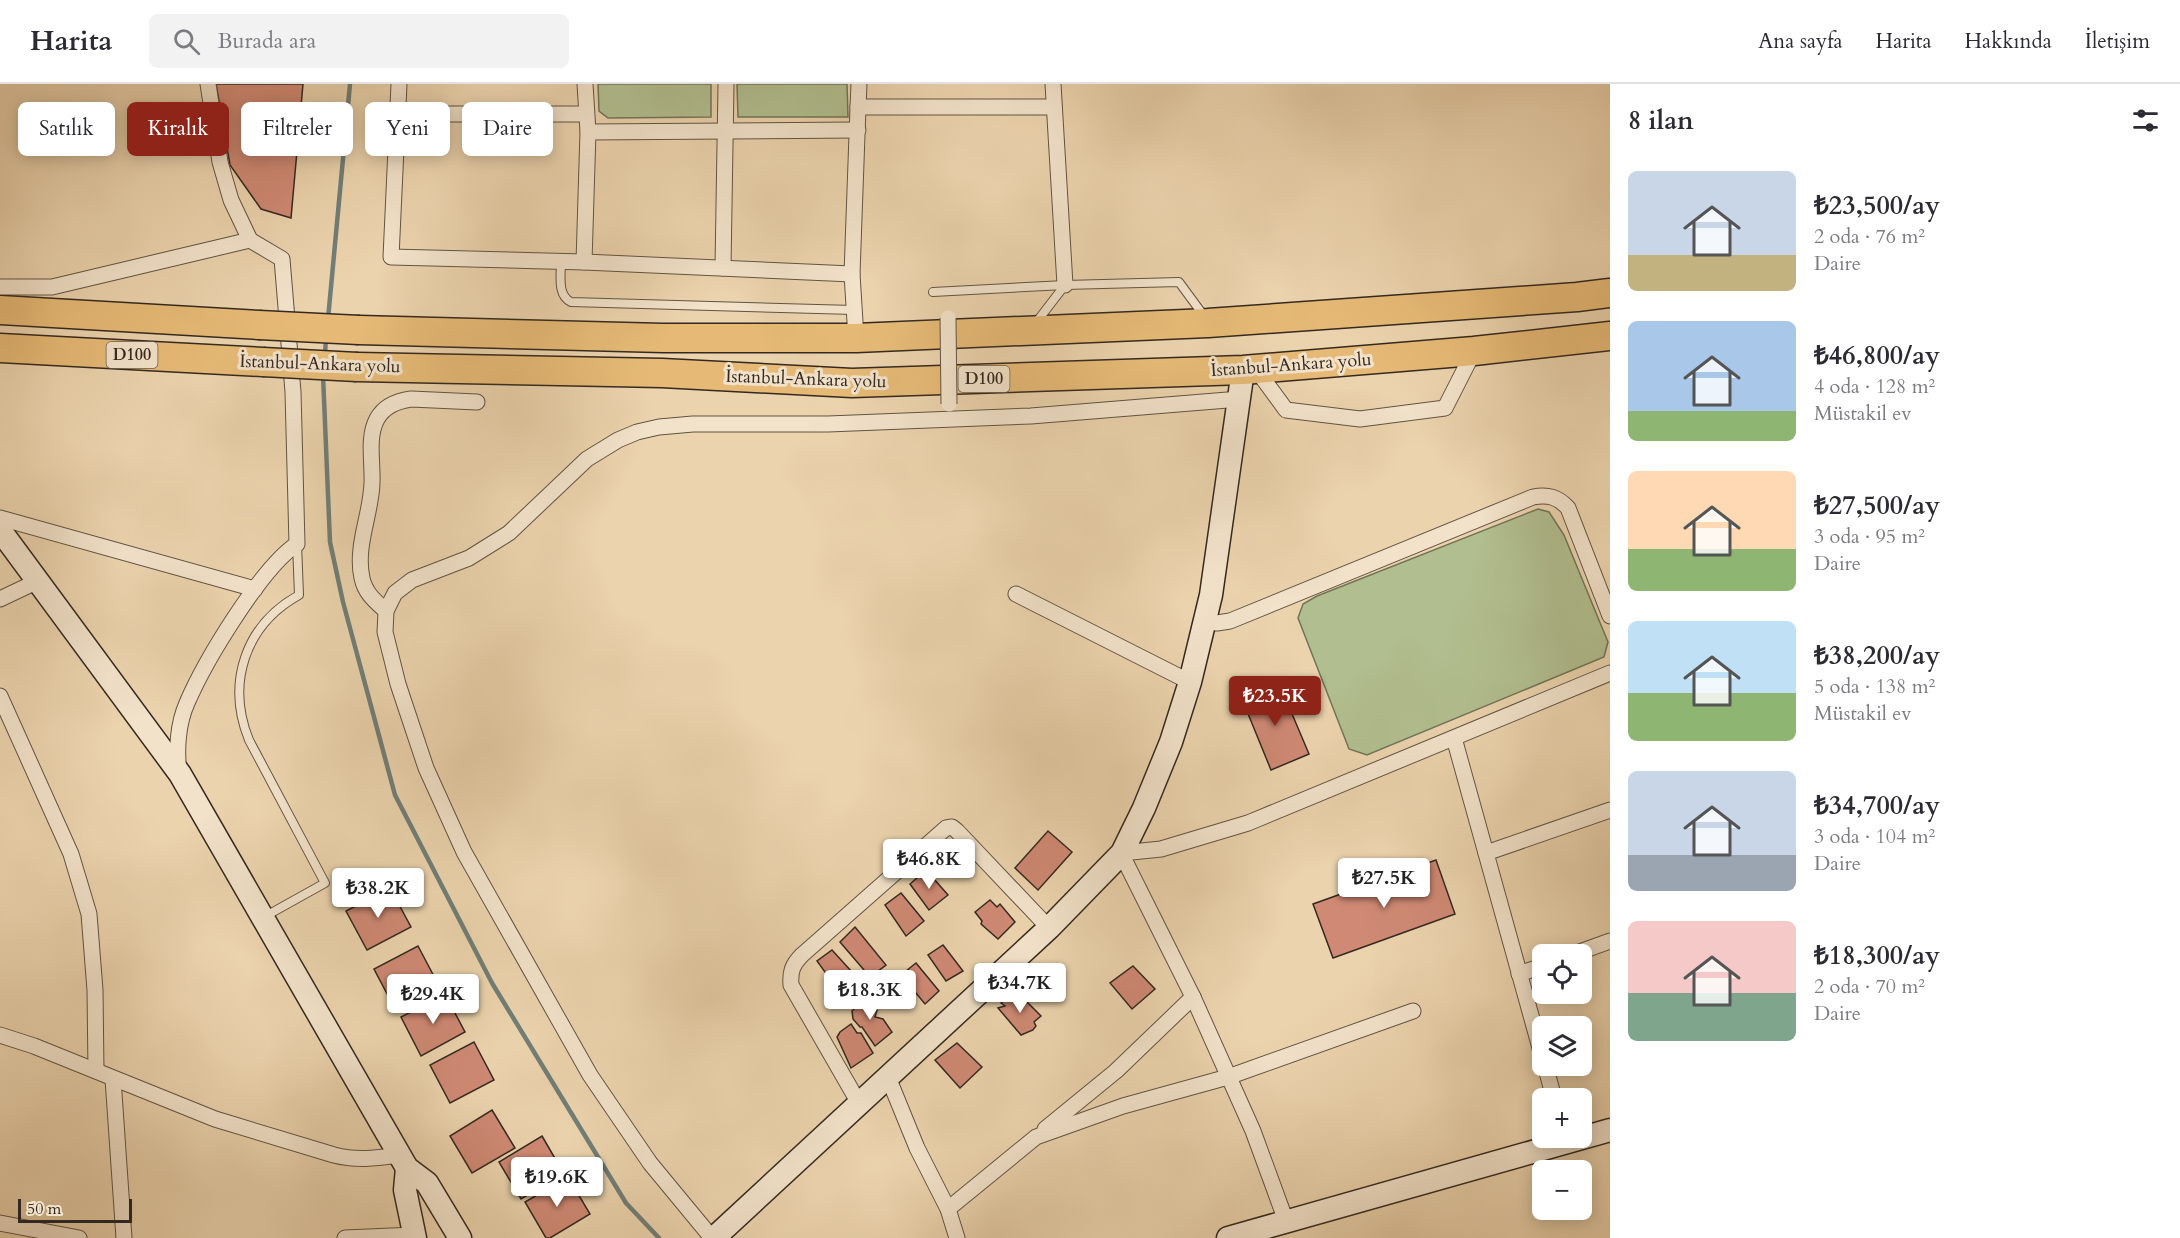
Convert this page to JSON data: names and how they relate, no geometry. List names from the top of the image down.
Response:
{
  "streets": {
    "highway": ["D100", "İstanbul-Ankara yolu"]
  },
  "scale_bar": "50 m",
  "page": {
    "header": "Harita",
    "search": "Burada ara",
    "nav": [
      "Ana sayfa",
      "Harita",
      "Hakkında",
      "İletişim"
    ],
    "heading": "8 ilan",
    "chip": [
      "Satılık",
      "Kiralık",
      "Filtreler",
      "Yeni",
      "Daire"
    ],
    "list": [
      {
        "name": "₺23,500/ay",
        "note": "2 oda · 76 m² · Daire"
      },
      {
        "name": "₺46,800/ay",
        "note": "4 oda · 128 m² · Müstakil ev"
      },
      {
        "name": "₺27,500/ay",
        "note": "3 oda · 95 m² · Daire"
      },
      {
        "name": "₺38,200/ay",
        "note": "5 oda · 138 m² · Müstakil ev"
      },
      {
        "name": "₺34,700/ay",
        "note": "3 oda · 104 m² · Daire"
      },
      {
        "name": "₺18,300/ay",
        "note": "2 oda · 70 m² · Daire"
      }
    ],
    "price": [
      "₺23.5K",
      "₺46.8K",
      "₺27.5K",
      "₺38.2K",
      "₺34.7K",
      "₺18.3K",
      "₺29.4K",
      "₺19.6K"
    ],
    "map_buttons": ["+", "−"],
    "scale": "50 m"
  }
}
